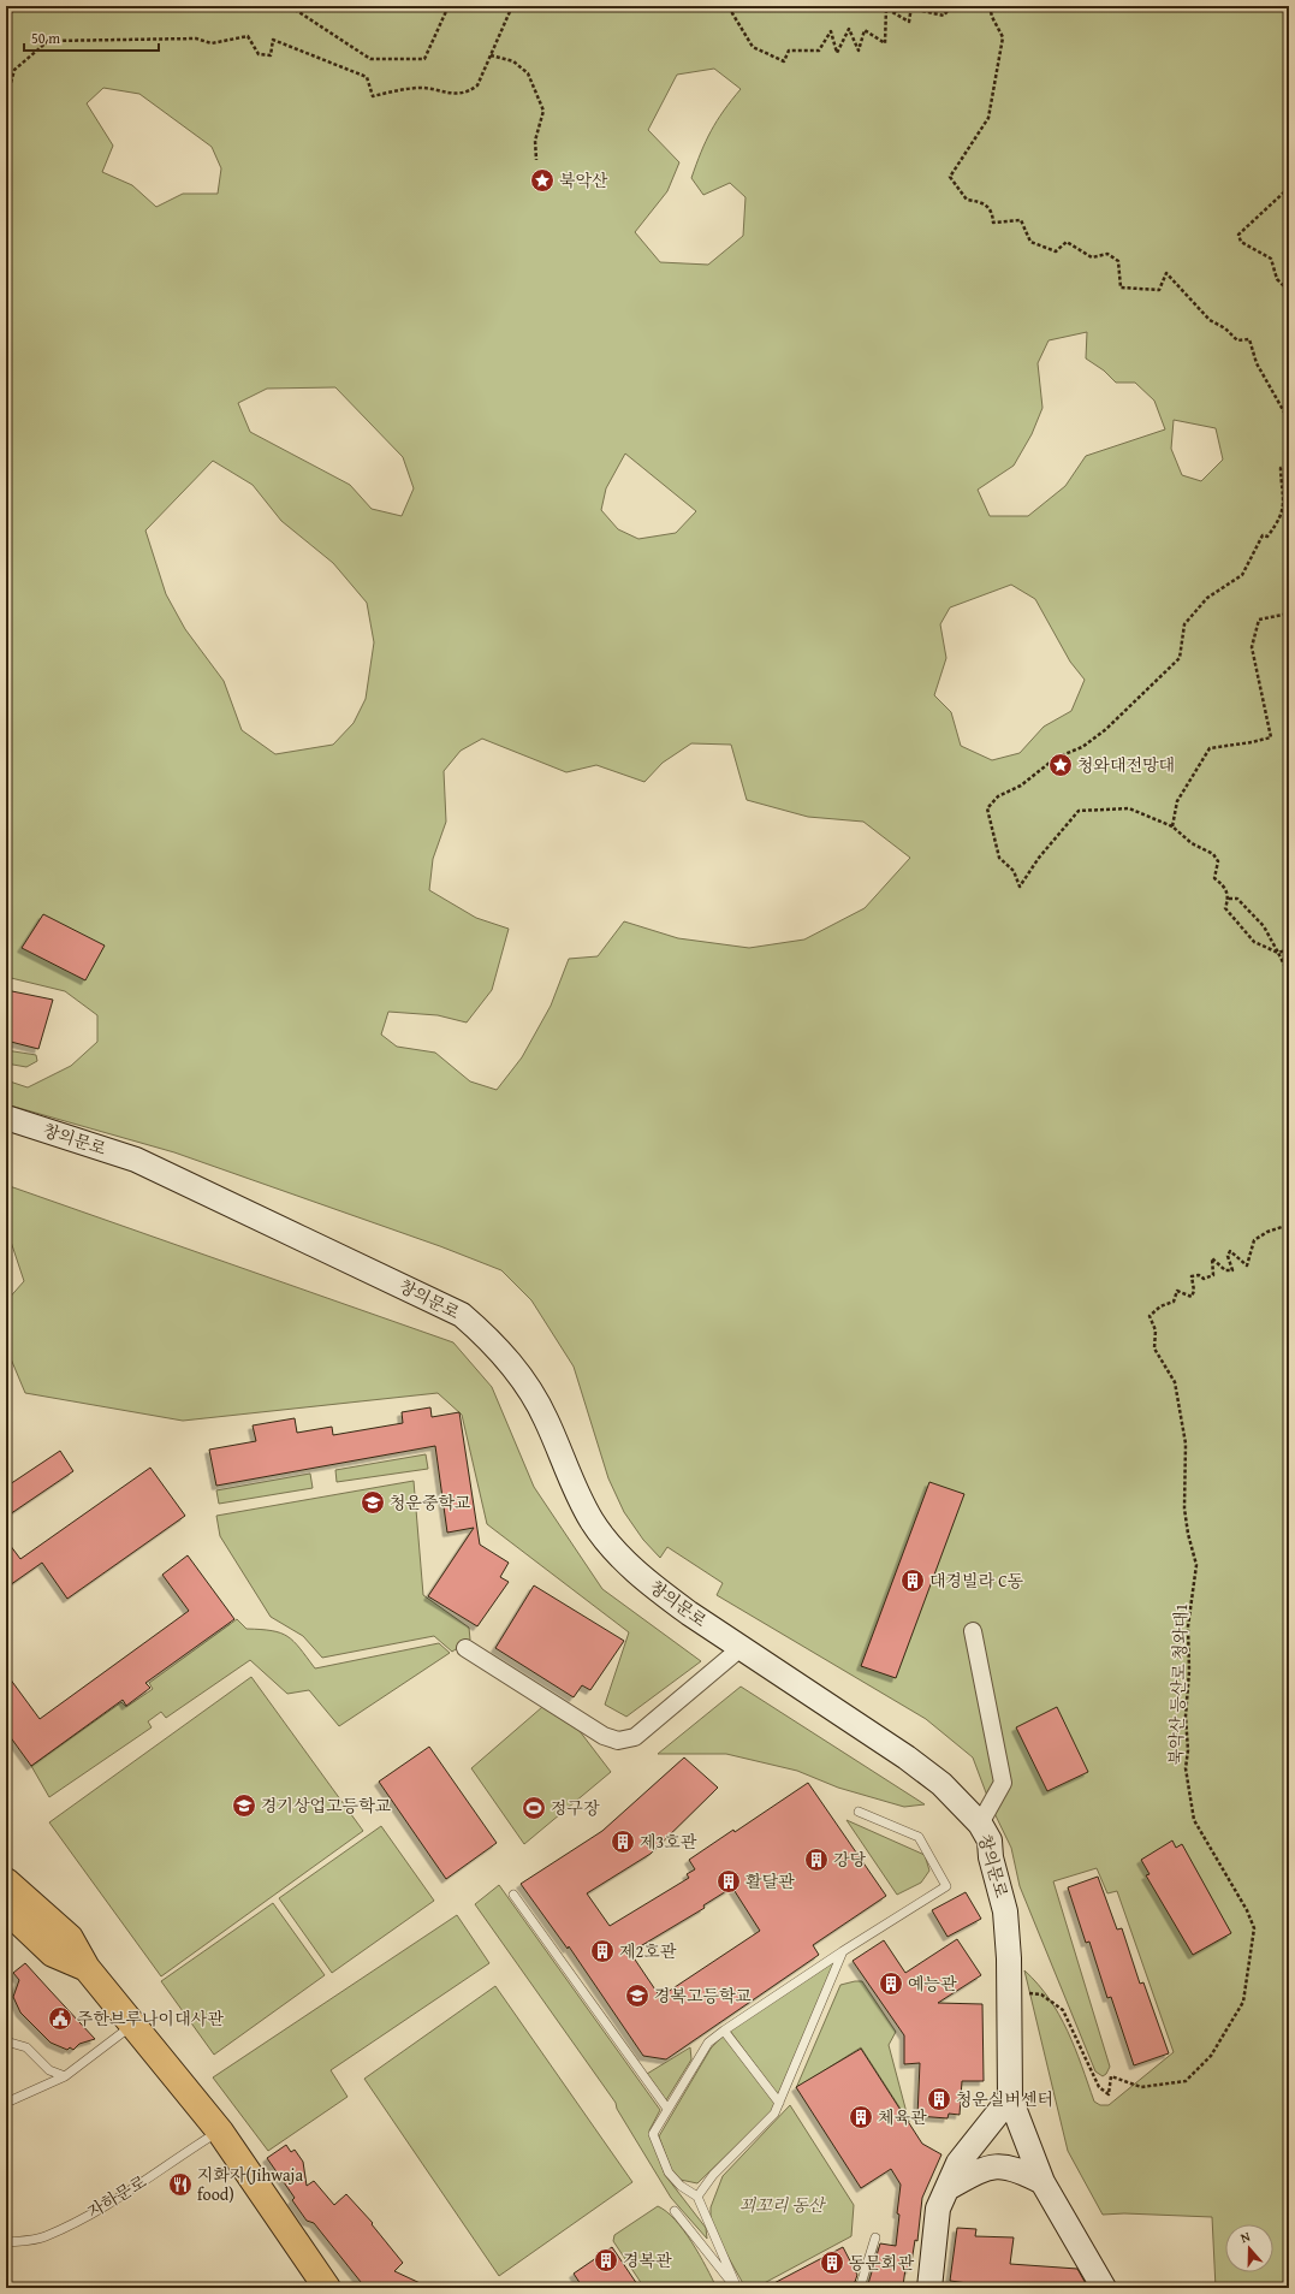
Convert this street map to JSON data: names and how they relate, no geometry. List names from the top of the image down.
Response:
{
  "streets": {
    "street": ["창의문로"],
    "lane": ["자하문로"],
    "path": ["북악산 등산로 청와대1"]
  },
  "crossings": [
    ["창의문로", "북악산 등산로 청와대1"]
  ],
  "parks": ["꾀꼬리 동산"],
  "places": {
    "place": ["북악산", "청와대전망대"],
    "school or university": ["청운중학교", "경기상업고등학교", "경복고등학교"],
    "building": [
      "대경빌라 C동",
      "제3호관",
      "강당",
      "활달관",
      "제2호관",
      "예능관",
      "청운실버센터",
      "체육관",
      "경복관",
      "동문회관"
    ],
    "sports": ["정구장"],
    "public building": ["주한브루나이대사관"],
    "restaurant": ["지화자(Jihwaja food)"]
  },
  "scale_bar": "50 m",
  "north": "top"
}
